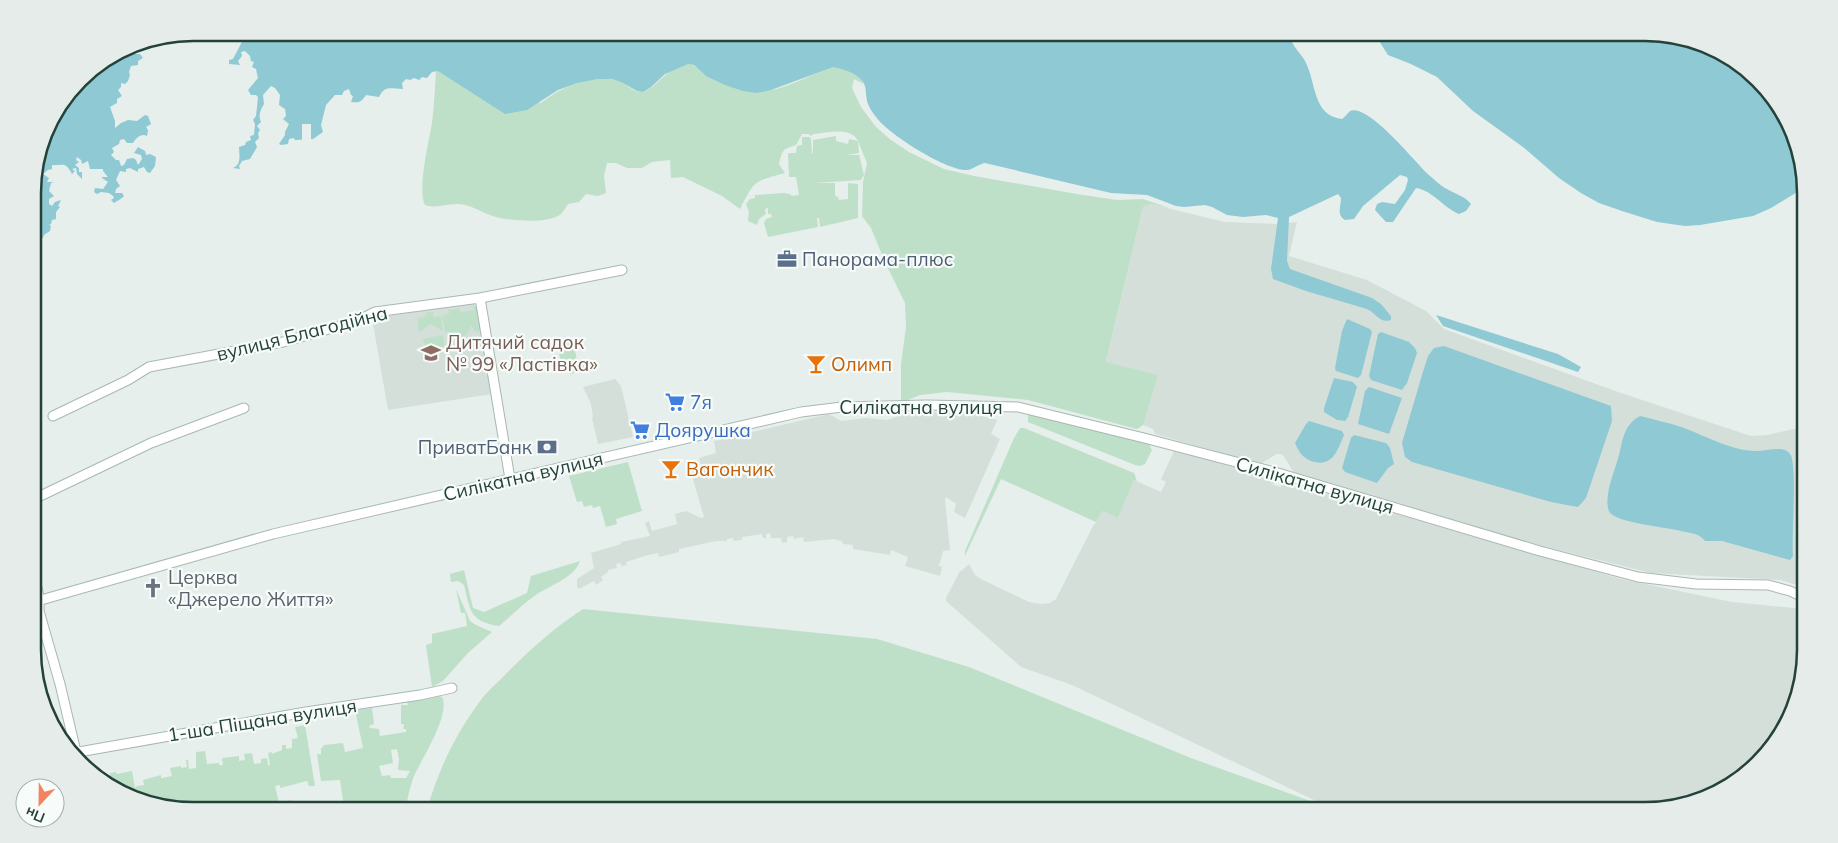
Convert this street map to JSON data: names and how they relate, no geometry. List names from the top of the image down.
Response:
{
  "streets": {
    "street": ["вулиця Благодійна", "Силікатна вулиця", "1-ша Піщана вулиця"]
  },
  "places": {
    "office": ["Панорама-плюс"],
    "school or university": ["Дитячий садок № 99 «Ластівка»"],
    "bar": ["Олимп", "Вагончик"],
    "supermarket": ["7я", "Доярушка"],
    "bank": ["ПриватБанк"],
    "church": ["Церква «Джерело Життя»"]
  },
  "north": "bottom"
}
